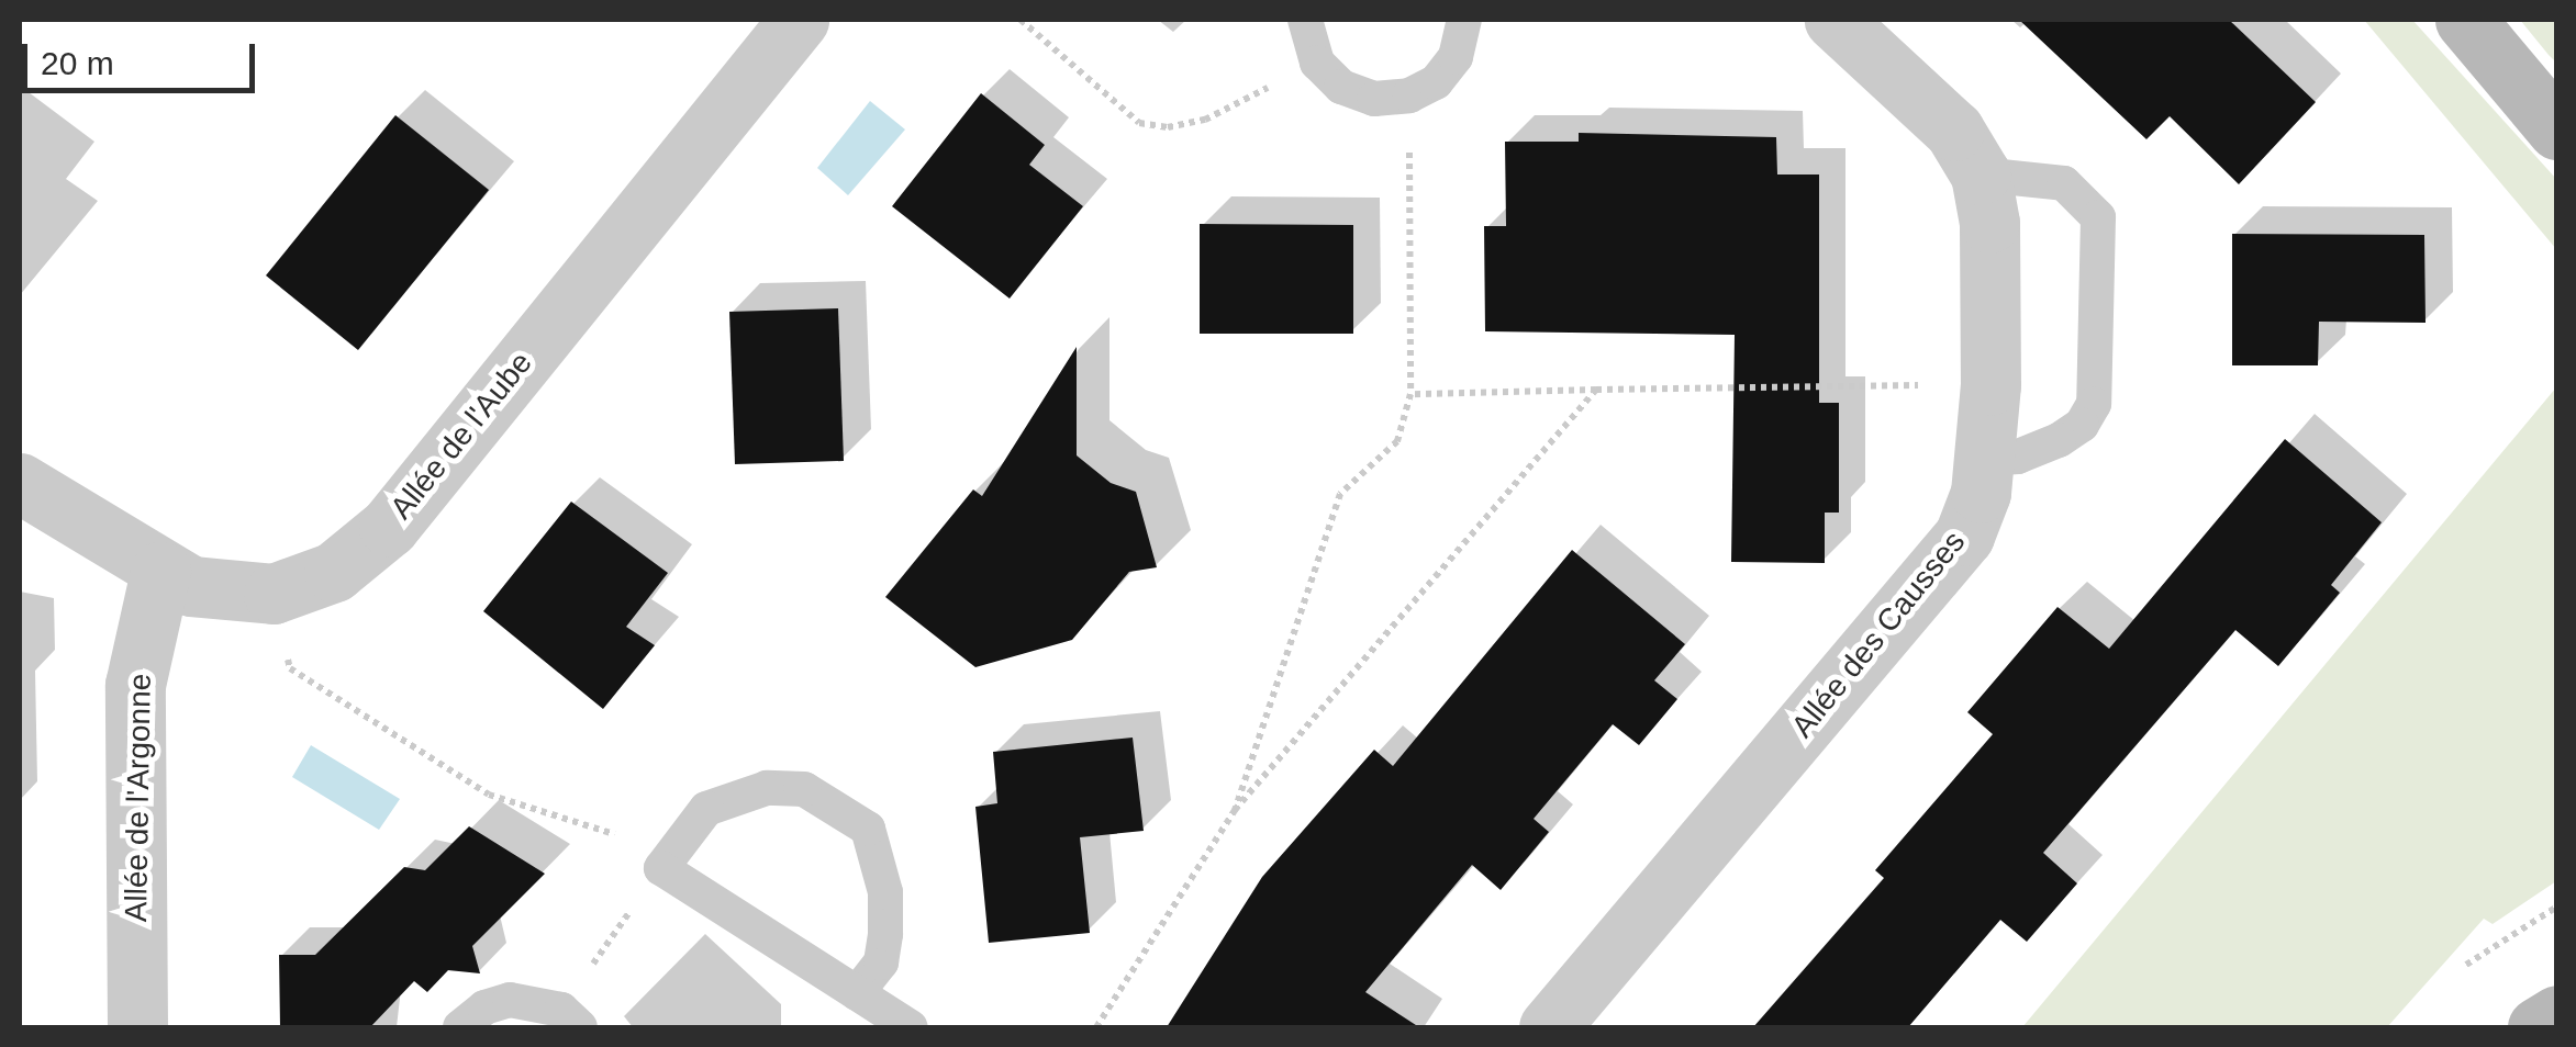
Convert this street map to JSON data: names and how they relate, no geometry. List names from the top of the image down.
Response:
{
  "streets": {
    "street": ["Allée de l'Aube", "Allée des Causses", "Allée de l'Argonne"]
  },
  "crossings": [
    ["Allée de l'Aube", "Allée de l'Argonne"]
  ],
  "scale_bar": "20 m"
}
